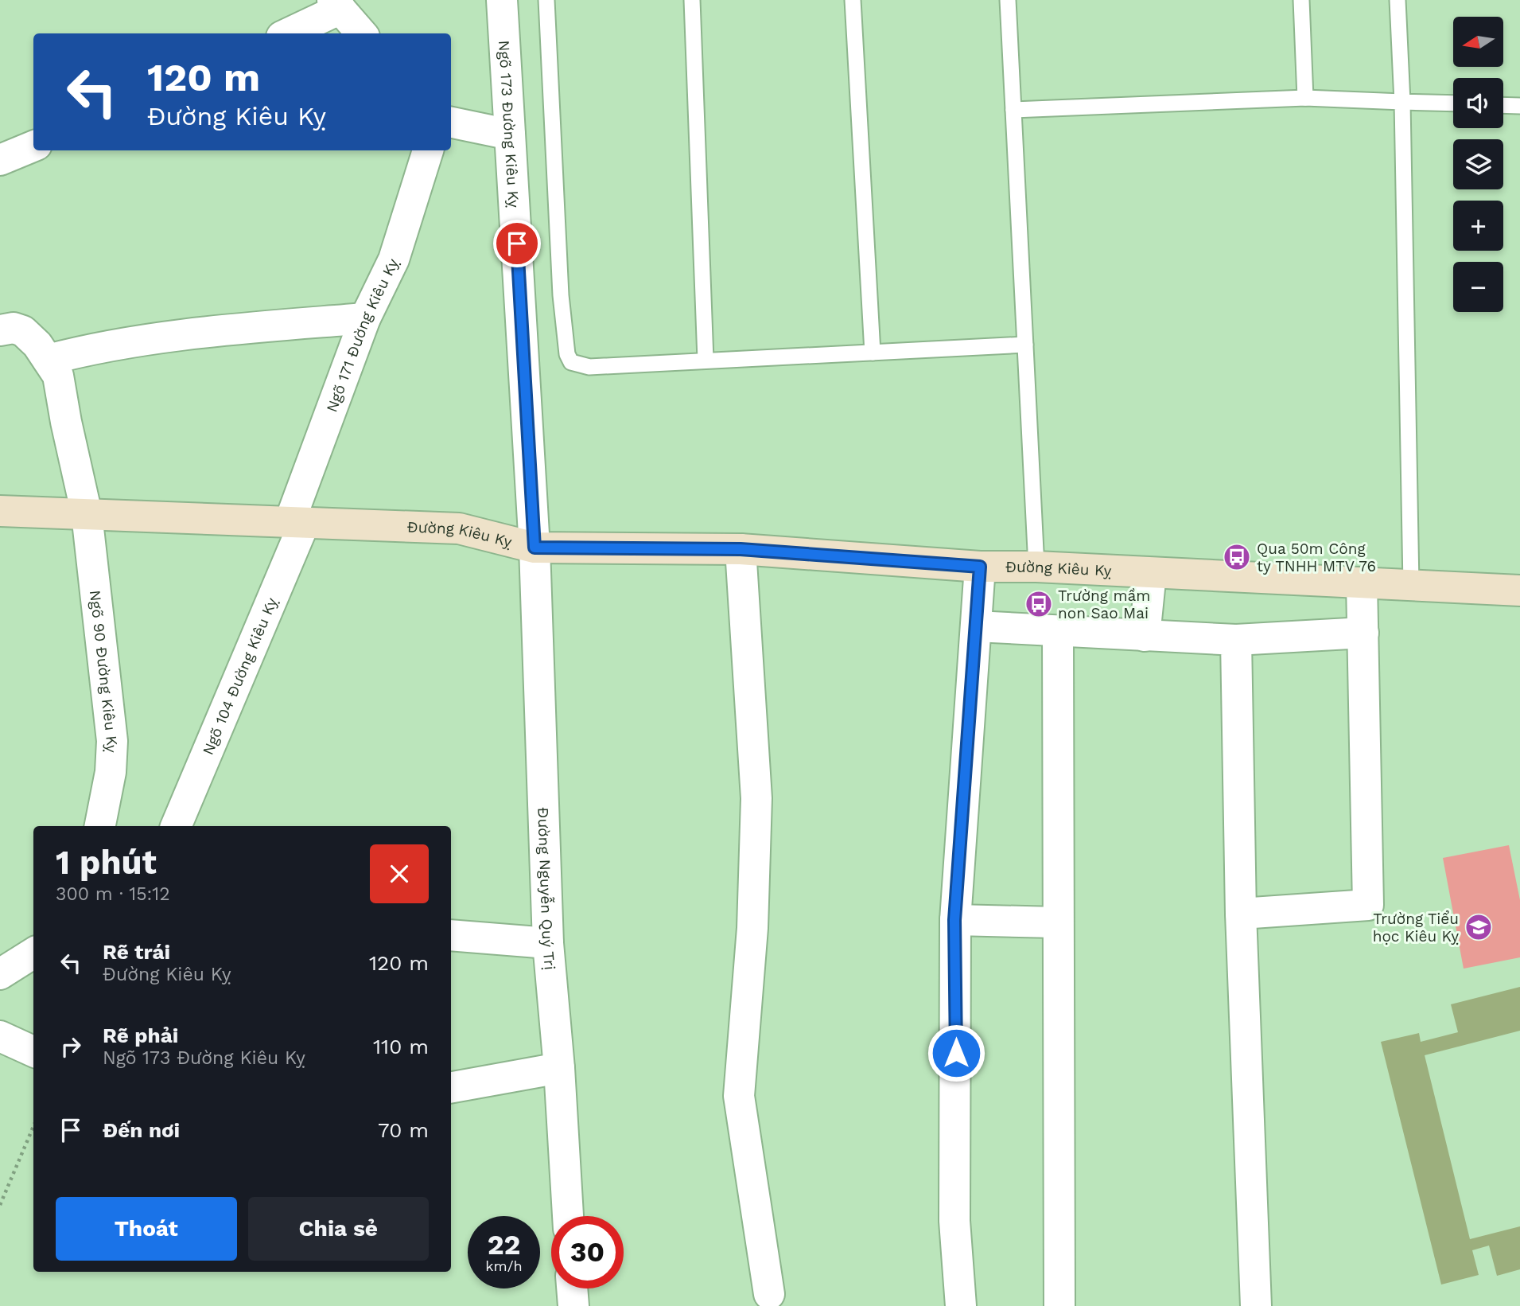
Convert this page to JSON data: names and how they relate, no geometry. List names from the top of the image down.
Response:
{
  "streets": {
    "main road": ["Đường Kiêu Kỵ"],
    "street": [
      "Ngõ 173 Đường Kiêu Kỵ",
      "Ngõ 171 Đường Kiêu Kỵ",
      "Ngõ 90 Đường Kiêu Kỵ",
      "Ngõ 104 Đường Kiêu Kỵ",
      "Đường Nguyễn Quý Trị"
    ]
  },
  "crossings": [
    ["Ngõ 173 Đường Kiêu Kỵ", "Đường Kiêu Kỵ"],
    ["Ngõ 173 Đường Kiêu Kỵ", "Đường Nguyễn Quý Trị"],
    ["Ngõ 171 Đường Kiêu Kỵ", "Đường Kiêu Kỵ"],
    ["Ngõ 171 Đường Kiêu Kỵ", "Ngõ 104 Đường Kiêu Kỵ"],
    ["Đường Kiêu Kỵ", "Ngõ 90 Đường Kiêu Kỵ"],
    ["Đường Kiêu Kỵ", "Ngõ 104 Đường Kiêu Kỵ"],
    ["Đường Kiêu Kỵ", "Đường Nguyễn Quý Trị"]
  ],
  "places": {
    "bus stop": ["Qua 50m Công ty TNHH MTV 76", "Trường mầm non Sao Mai"],
    "school or university": ["Trường Tiểu học Kiêu Kỵ"]
  },
  "north": "left",
  "page": {
    "map_buttons": ["+", "−"],
    "turn": ["120 m", "Đường Kiêu Kỵ"],
    "heading": ["1 phút", "300 m · 15:12"],
    "list": [
      {
        "name": "Rẽ trái",
        "note": "Đường Kiêu Kỵ",
        "value": "120 m"
      },
      {
        "name": "Rẽ phải",
        "note": "Ngõ 173 Đường Kiêu Kỵ",
        "value": "110 m"
      },
      {
        "name": "Đến nơi",
        "value": "70 m"
      }
    ],
    "buttons": ["Thoát", "Chia sẻ"],
    "speed": "22 km/h",
    "limit": "30"
  }
}
